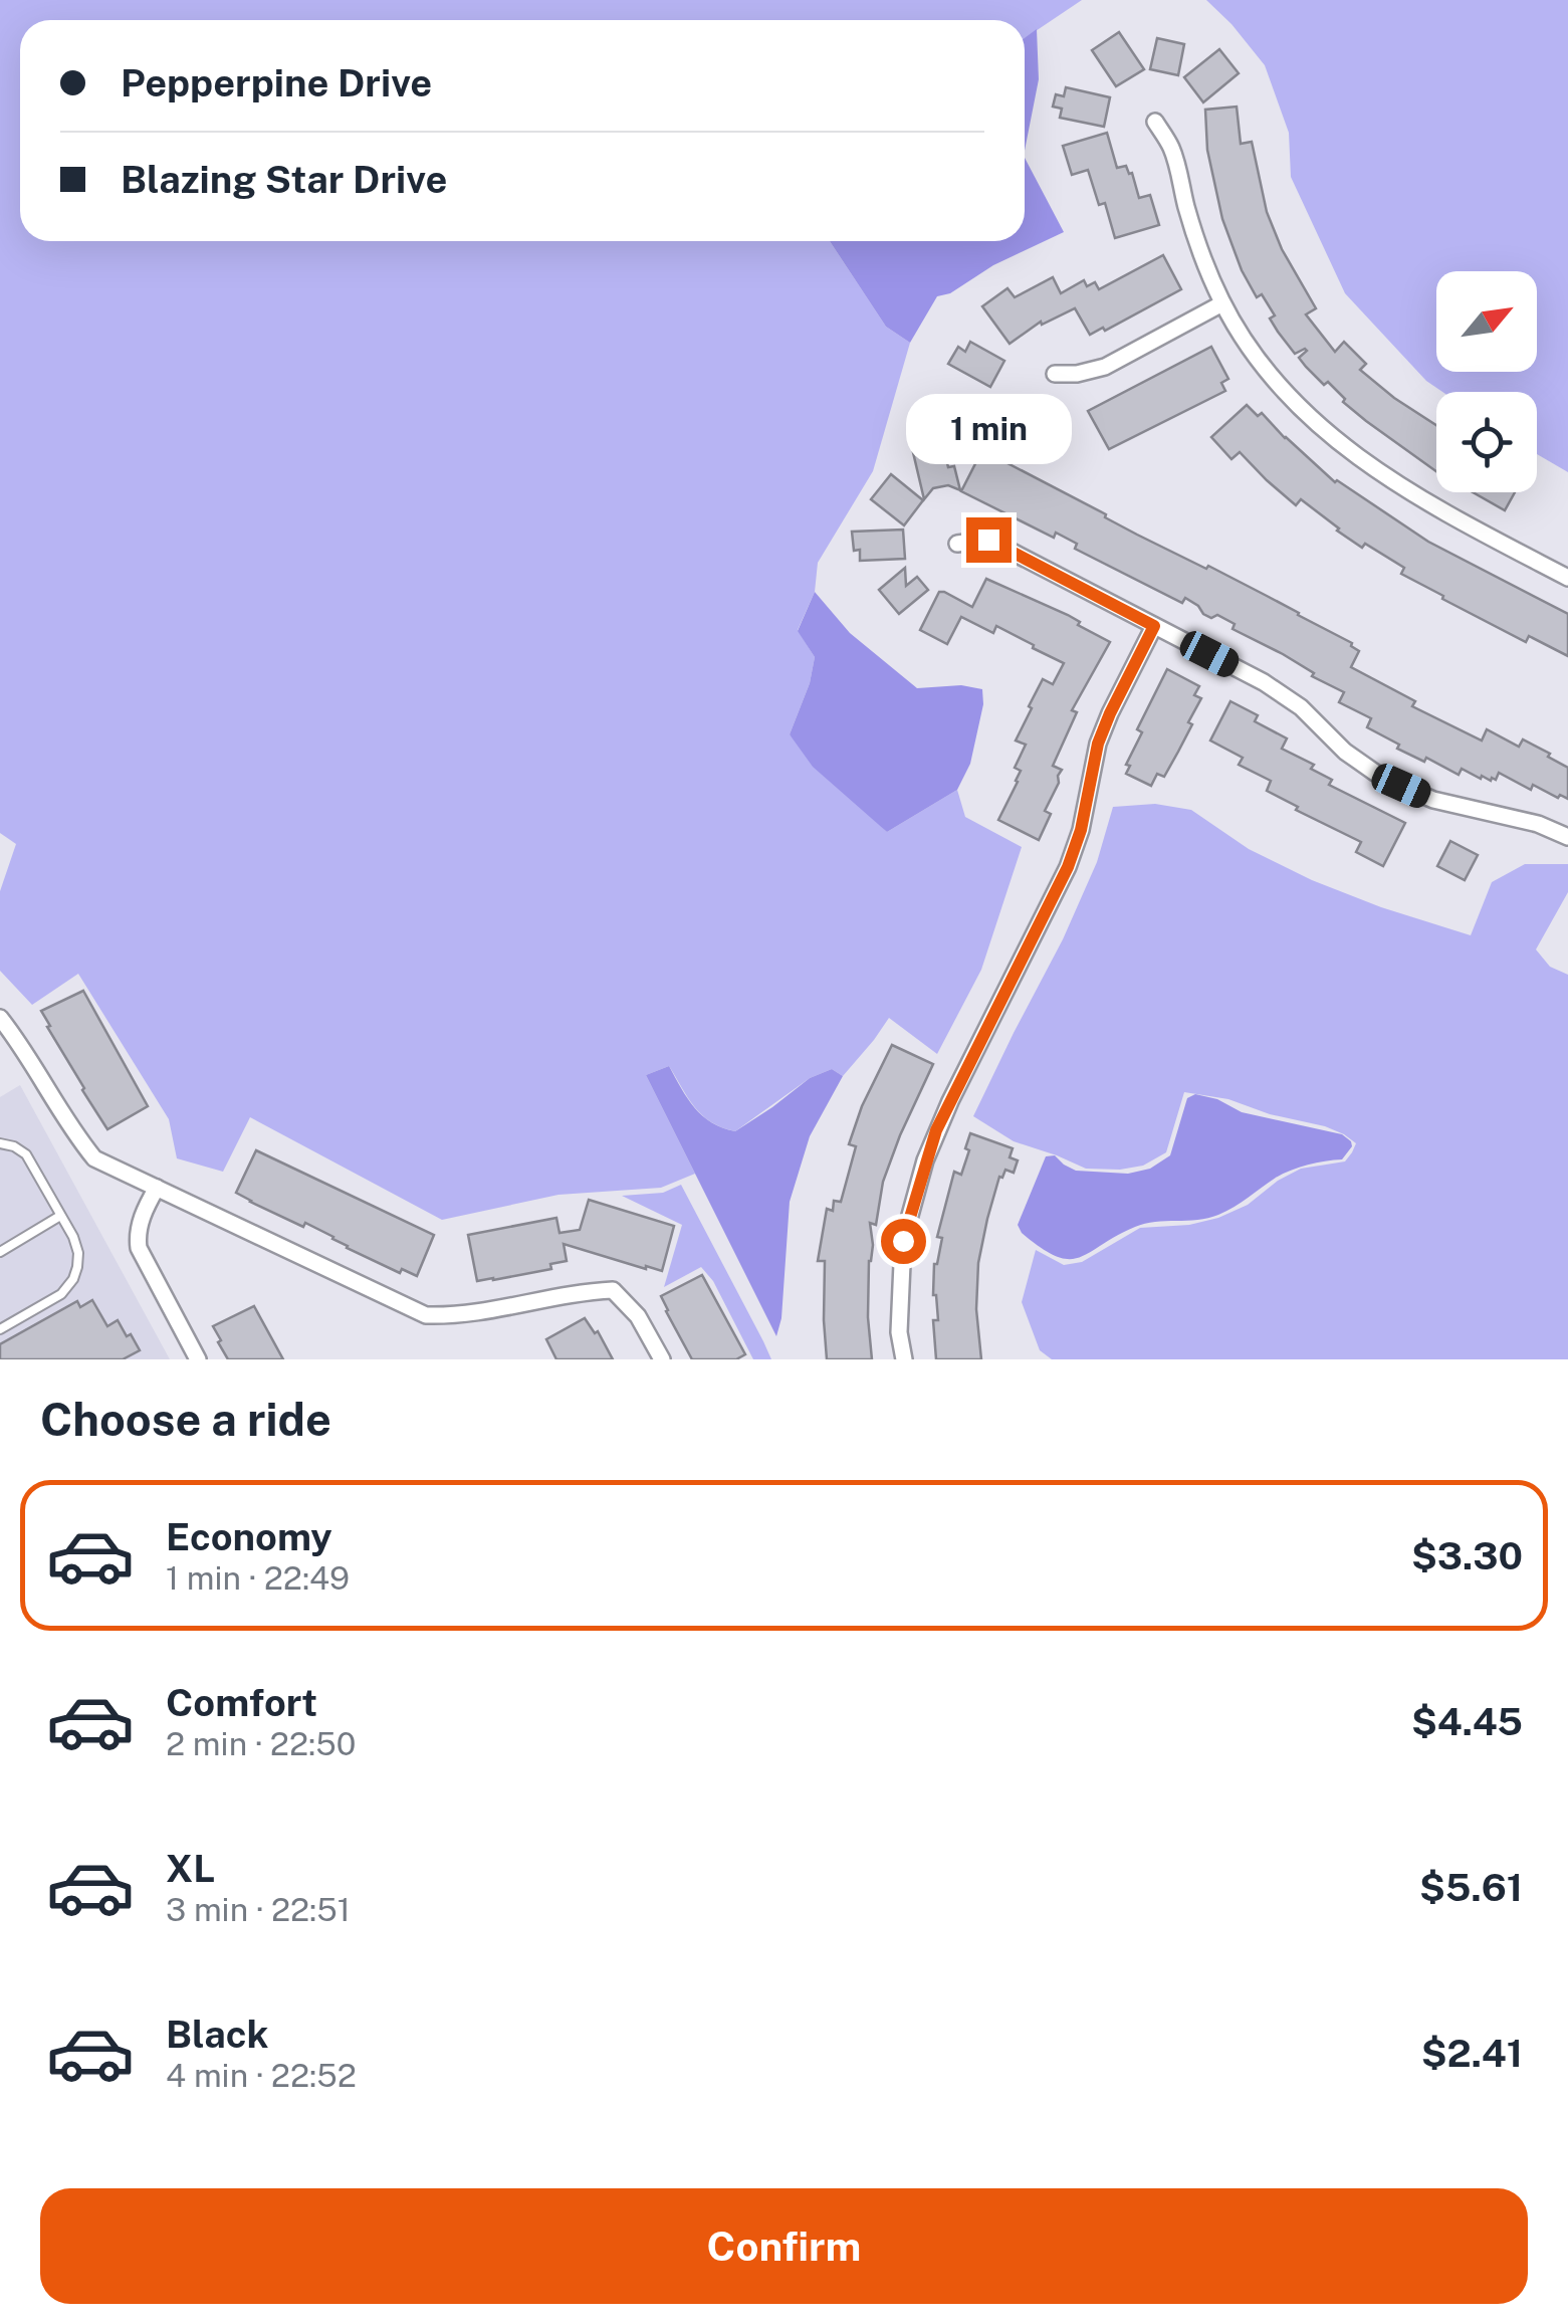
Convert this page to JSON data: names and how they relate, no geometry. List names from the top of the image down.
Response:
{
  "north": "top right",
  "page": {
    "banner": ["Pepperpine Drive", "Blazing Star Drive"],
    "bubble": "1 min",
    "heading": "Choose a ride",
    "list": [
      {
        "name": "Economy",
        "note": "1 min · 22:49",
        "value": "$3.30"
      },
      {
        "name": "Comfort",
        "note": "2 min · 22:50",
        "value": "$4.45"
      },
      {
        "name": "XL",
        "note": "3 min · 22:51",
        "value": "$5.61"
      },
      {
        "name": "Black",
        "note": "4 min · 22:52",
        "value": "$2.41"
      }
    ],
    "buttons": "Confirm"
  }
}
